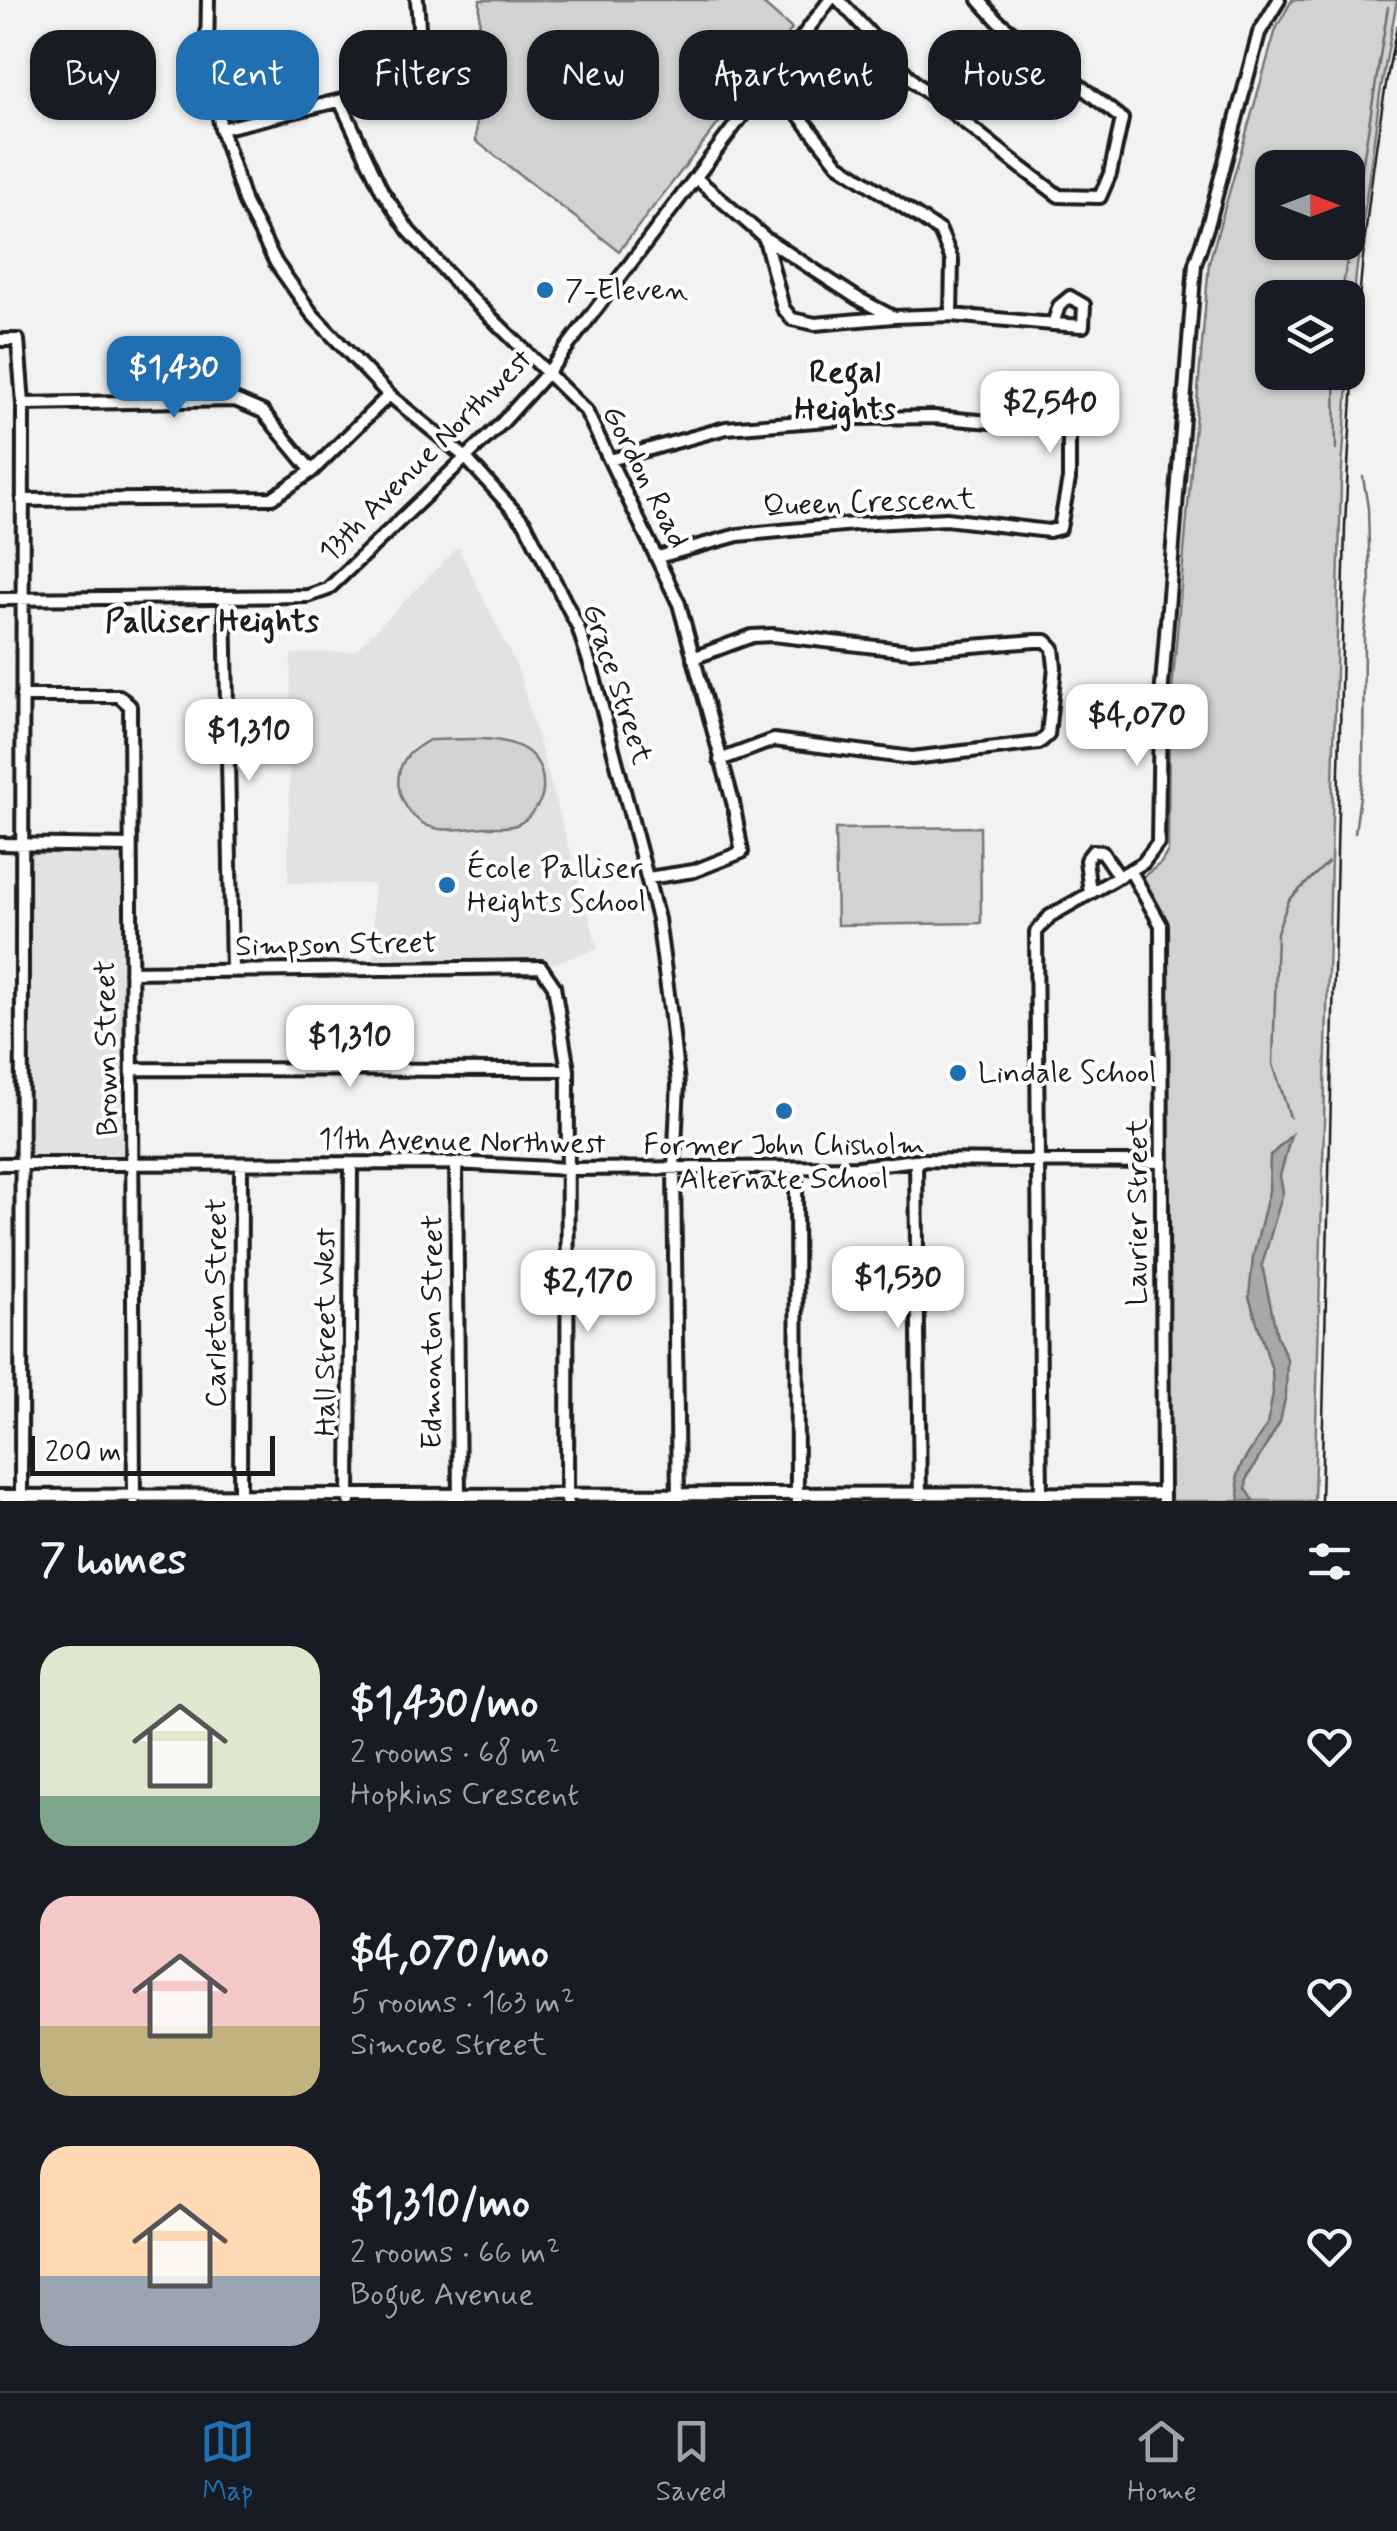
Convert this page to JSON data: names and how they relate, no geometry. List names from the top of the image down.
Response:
{
  "streets": {
    "street": [
      "13th Avenue Northwest",
      "Gordon Road",
      "Queen Crescent",
      "Grace Street",
      "Simpson Street",
      "Brown Street",
      "11th Avenue Northwest",
      "Laurier Street",
      "Carleton Street",
      "Hall Street West",
      "Edmonton Street"
    ]
  },
  "crossings": [
    ["13th Avenue Northwest", "Gordon Road"],
    ["13th Avenue Northwest", "Grace Street"],
    ["Gordon Road", "Queen Crescent"],
    ["Gordon Road", "Grace Street"],
    ["Grace Street", "11th Avenue Northwest"],
    ["Simpson Street", "Brown Street"],
    ["Brown Street", "11th Avenue Northwest"],
    ["11th Avenue Northwest", "Laurier Street"],
    ["11th Avenue Northwest", "Carleton Street"],
    ["11th Avenue Northwest", "Hall Street West"],
    ["11th Avenue Northwest", "Edmonton Street"]
  ],
  "districts": ["Regal Heights", "Palliser Heights"],
  "places": [
    "7-Eleven",
    "École Palliser Heights School",
    "Lindale School",
    "Former John Chisholm Alternate School"
  ],
  "scale_bar": "200 m",
  "north": "right",
  "page": {
    "chip": [
      "Buy",
      "Rent",
      "Filters",
      "New",
      "Apartment",
      "House"
    ],
    "price": [
      "$1,430",
      "$2,540",
      "$4,070",
      "$1,310",
      "$1,310",
      "$1,530",
      "$2,170"
    ],
    "scale": "200 m",
    "heading": "7 homes",
    "list": [
      {
        "name": "$1,430/mo",
        "note": "2 rooms · 68 m² · Hopkins Crescent"
      },
      {
        "name": "$4,070/mo",
        "note": "5 rooms · 163 m² · Simcoe Street"
      },
      {
        "name": "$1,310/mo",
        "note": "2 rooms · 66 m² · Bogue Avenue"
      }
    ],
    "tabs": ["Map", "Saved", "Home"]
  }
}
